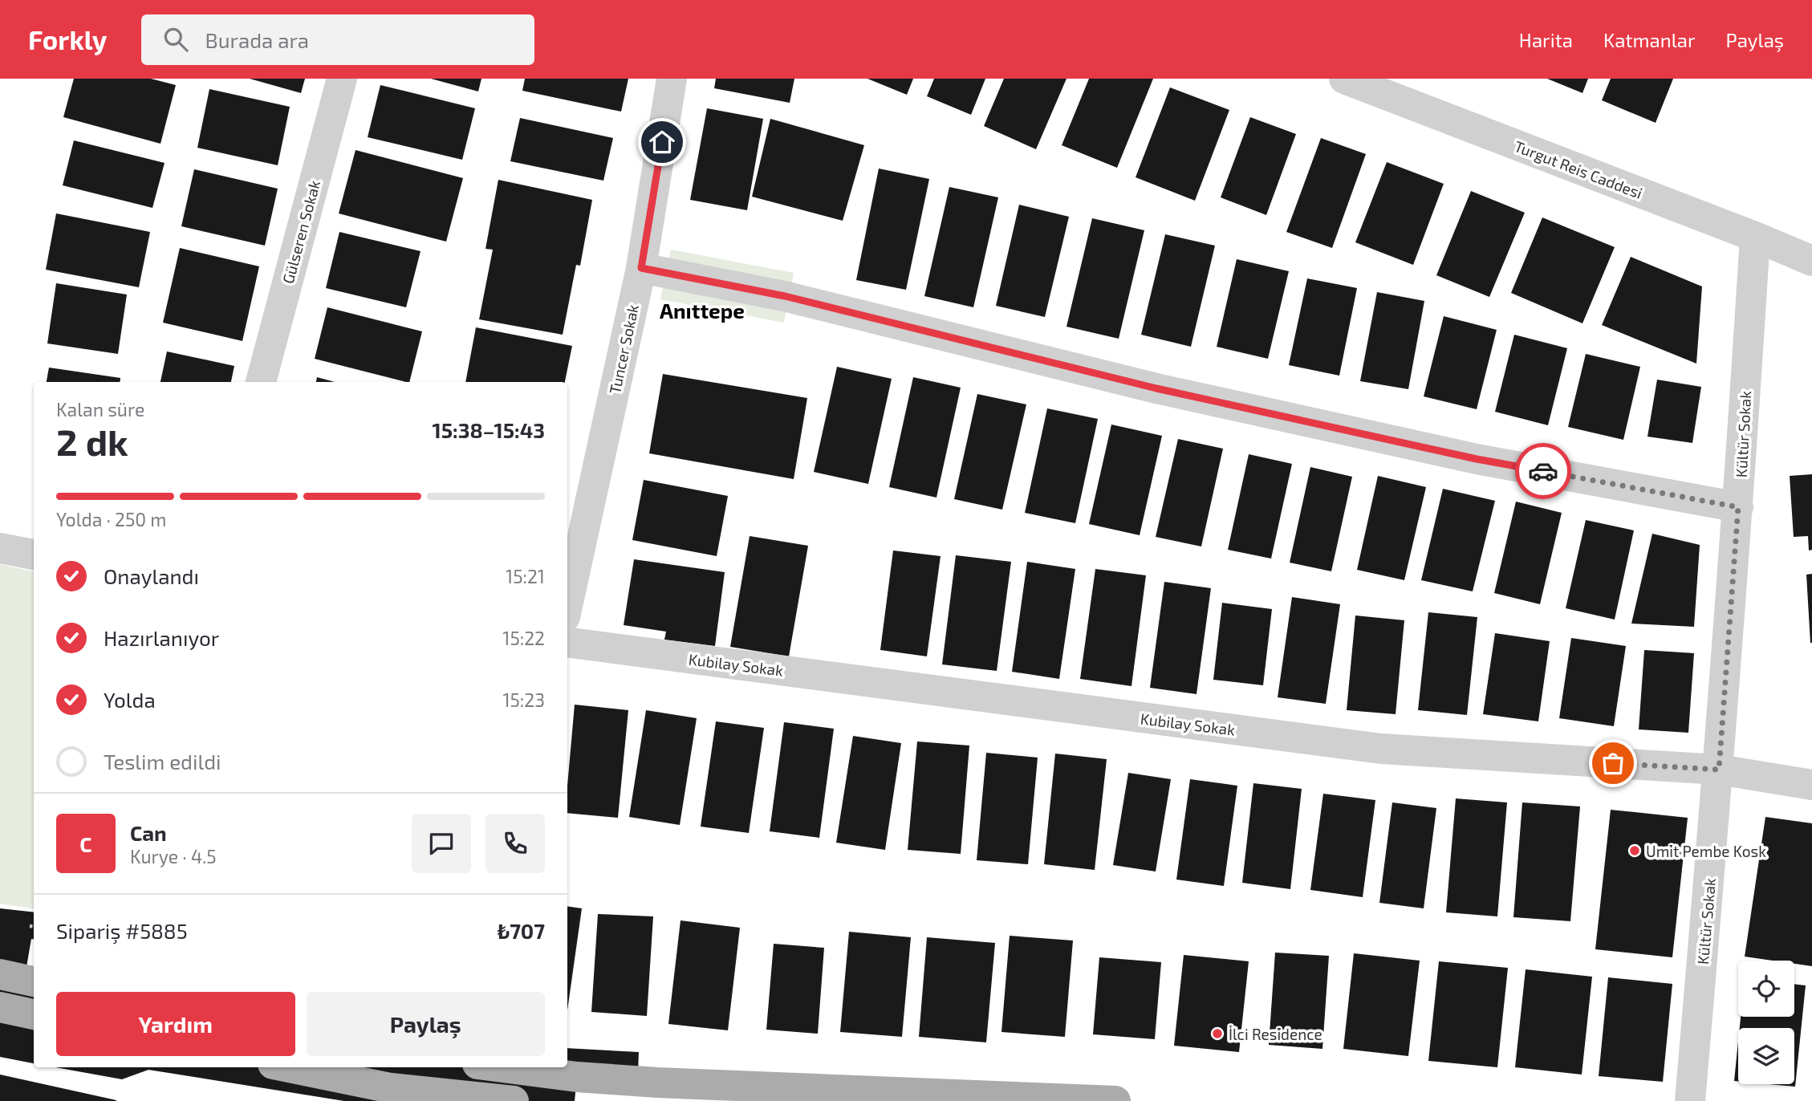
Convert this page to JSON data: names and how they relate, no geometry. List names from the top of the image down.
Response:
{
  "streets": {
    "street": [
      "Turgut Reis Caddesi",
      "Gülseren Sokak",
      "Tuncer Sokak",
      "Kültür Sokak",
      "Kubilay Sokak"
    ]
  },
  "crossings": [
    ["Turgut Reis Caddesi", "Kültür Sokak"],
    ["Kültür Sokak", "Kubilay Sokak"]
  ],
  "districts": ["Anıttepe"],
  "places": ["Umit Pembe Kosk", "İlci Residence"],
  "page": {
    "header": "Forkly",
    "search": "Burada ara",
    "nav": ["Harita", "Katmanlar", "Paylaş"],
    "heading": ["2 dk", "Kalan süre", "15:38–15:43"],
    "panel": [
      "Can",
      "Kurye · 4.5",
      "Sipariş #5885",
      "₺707"
    ],
    "bar": "Yolda · 250 m",
    "list": [
      ["Onaylandı", "15:21"],
      ["Hazırlanıyor", "15:22"],
      ["Yolda", "15:23"],
      "Teslim edildi"
    ],
    "round": "C",
    "buttons": ["Yardım", "Paylaş"]
  }
}
